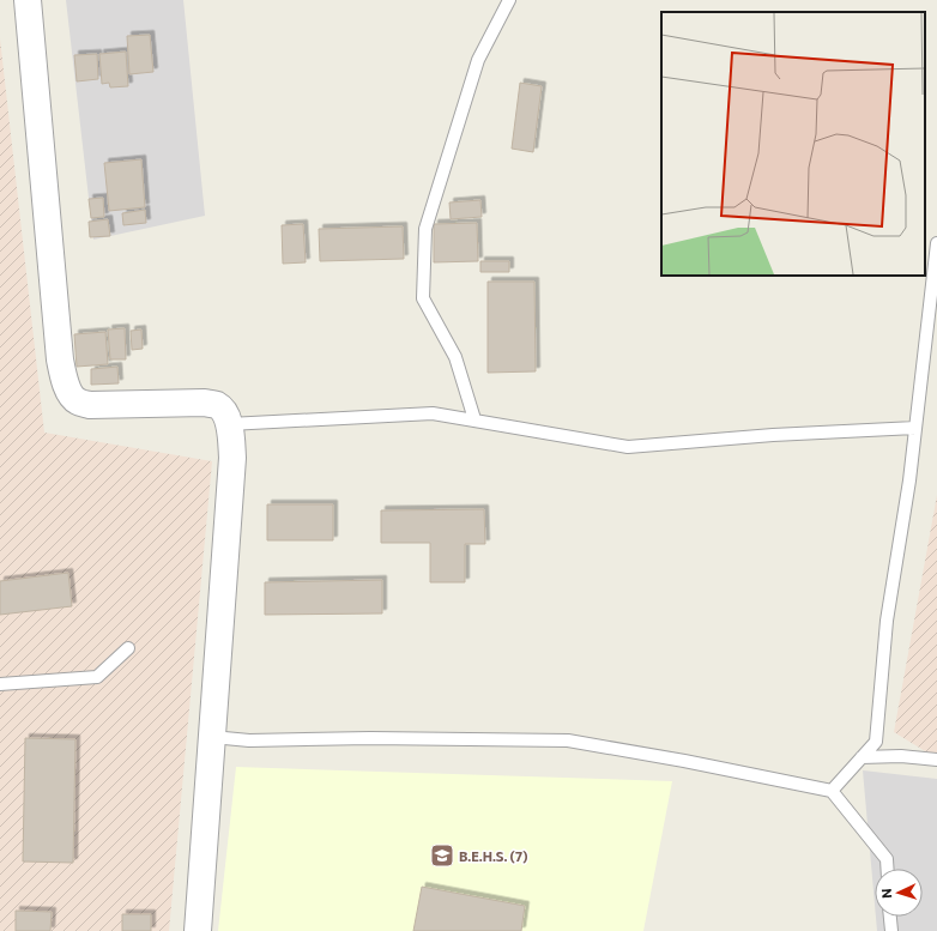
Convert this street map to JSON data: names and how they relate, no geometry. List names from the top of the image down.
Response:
{
  "places": {
    "school or university": ["B.E.H.S. (7)"]
  },
  "north": "left"
}
